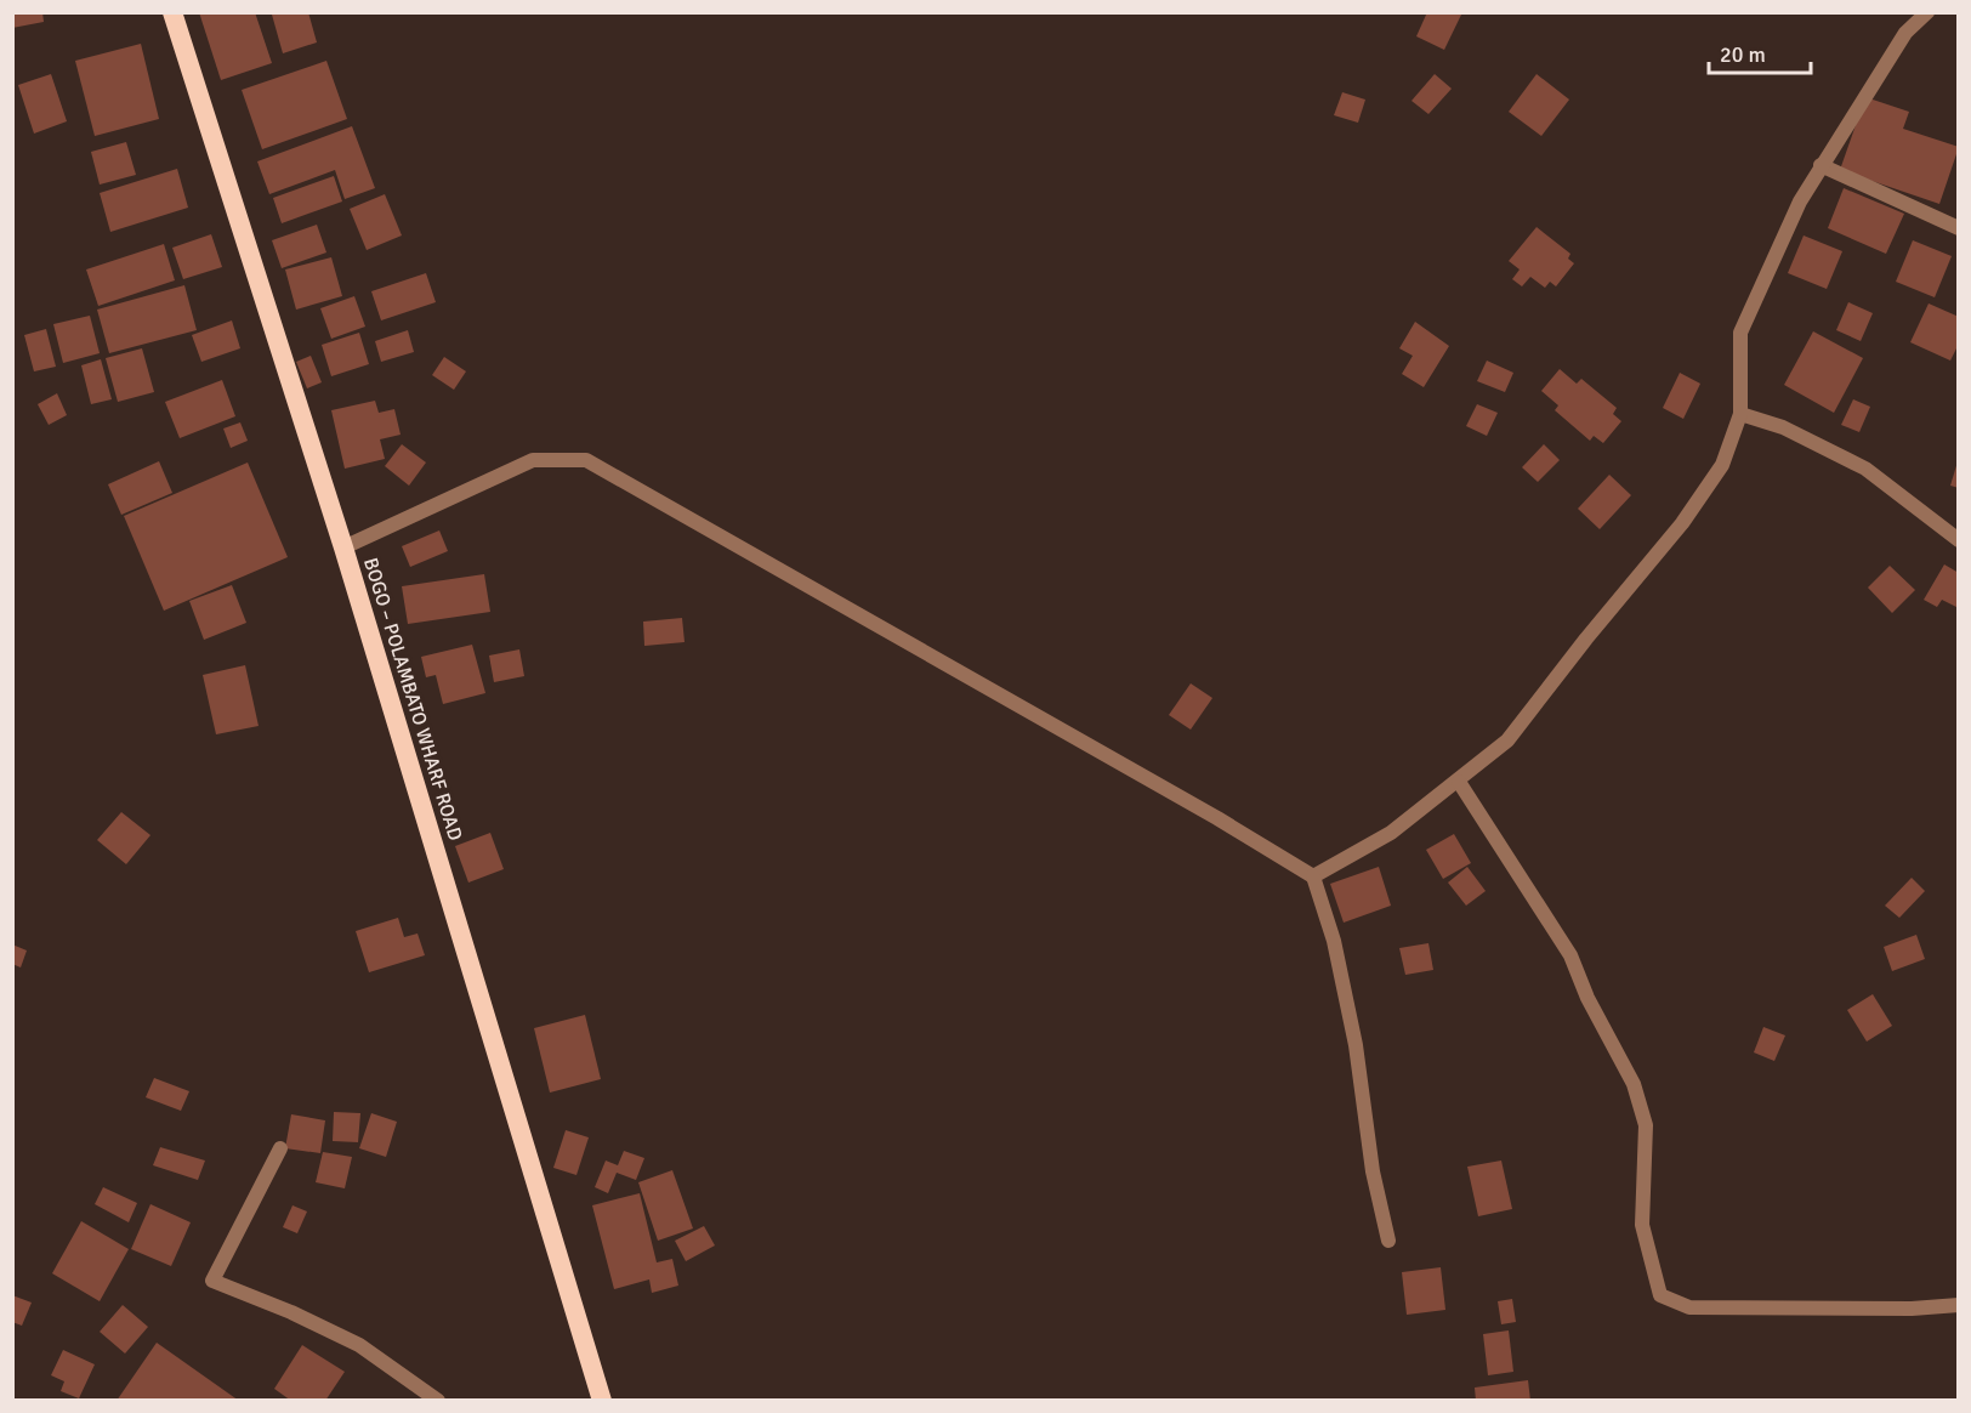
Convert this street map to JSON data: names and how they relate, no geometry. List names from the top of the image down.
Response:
{
  "streets": {
    "highway": ["BOGO – POLAMBATO WHARF ROAD"]
  },
  "scale_bar": "20 m"
}
